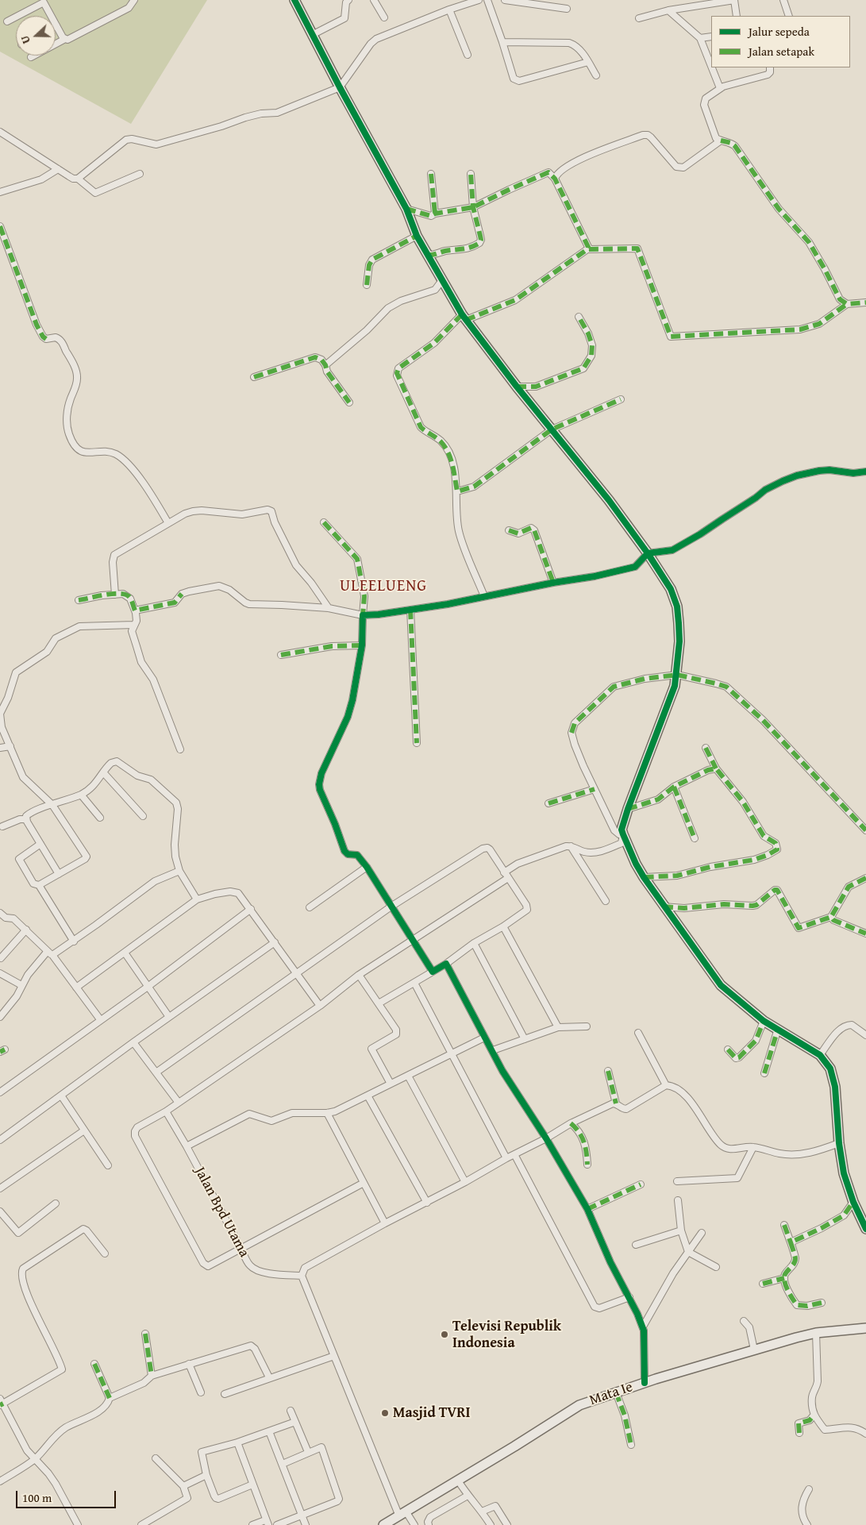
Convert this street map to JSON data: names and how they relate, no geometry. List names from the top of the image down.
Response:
{
  "streets": {
    "street": ["Jalan Bpd Utama", "Mata Ie"]
  },
  "districts": ["ULEELUENG"],
  "places": ["Televisi Republik Indonesia", "Masjid TVRI"],
  "legend": ["Jalur sepeda", "Jalan setapak"],
  "scale_bar": "100 m",
  "north": "left"
}
